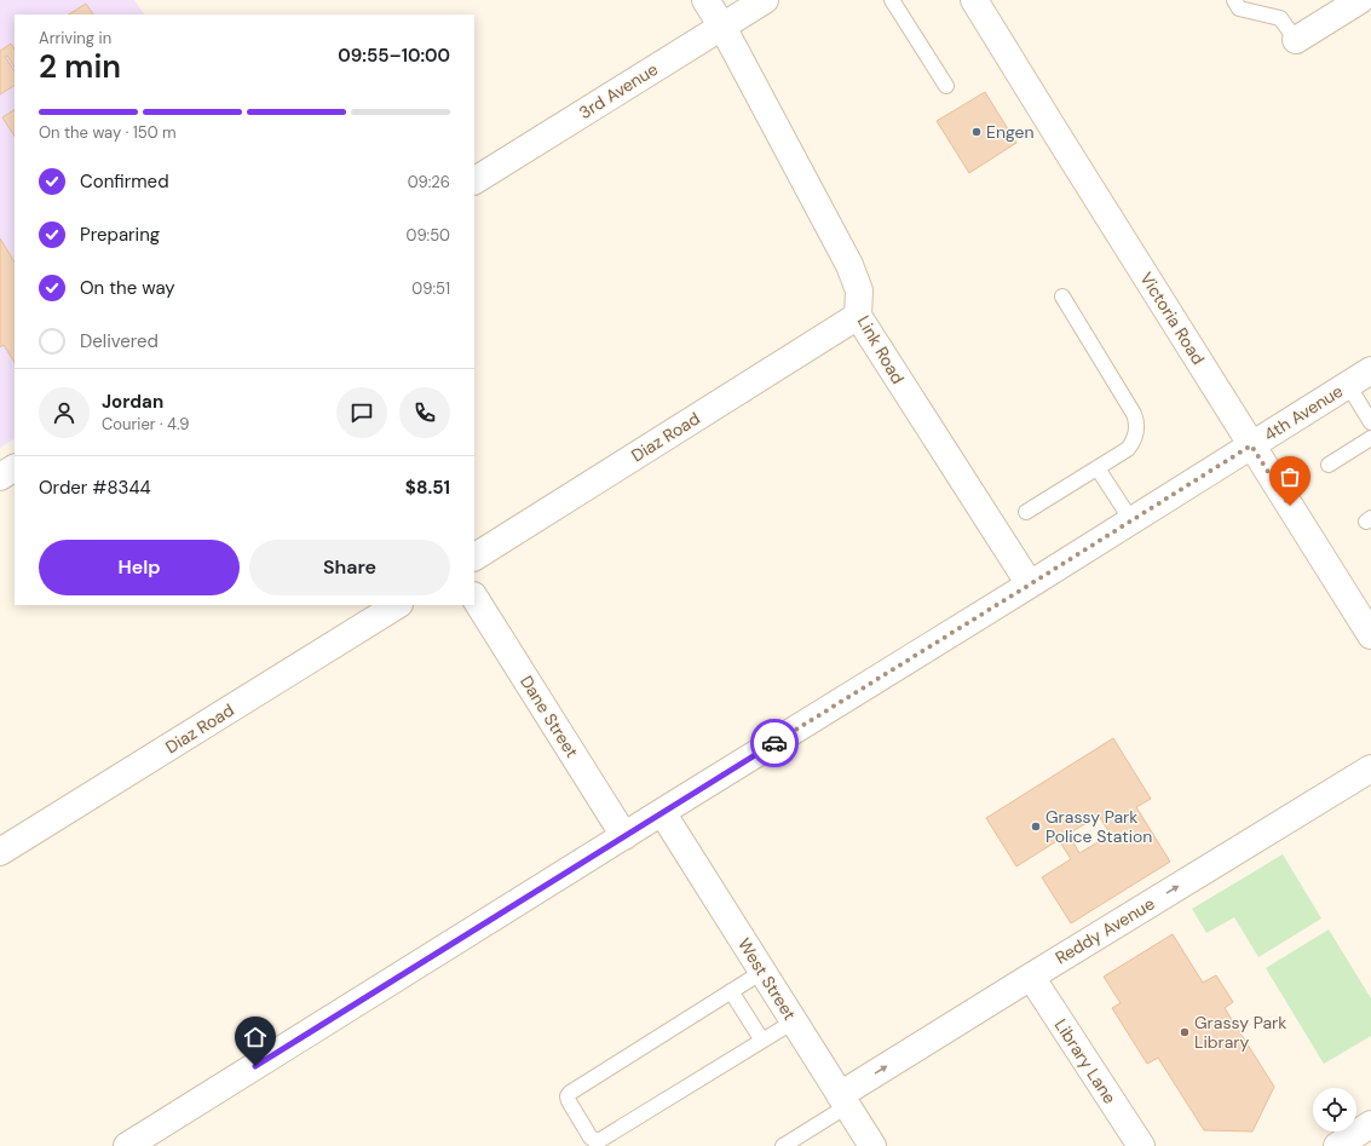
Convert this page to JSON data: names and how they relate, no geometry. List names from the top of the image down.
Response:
{
  "streets": {
    "street": [
      "3rd Avenue",
      "Victoria Road",
      "Link Road",
      "4th Avenue",
      "Diaz Road",
      "Dane Street",
      "Reddy Avenue",
      "West Street",
      "Library Lane"
    ]
  },
  "crossings": [
    ["3rd Avenue", "Link Road"],
    ["Victoria Road", "4th Avenue"],
    ["Link Road", "4th Avenue"],
    ["Link Road", "Diaz Road"],
    ["4th Avenue", "Dane Street"],
    ["4th Avenue", "West Street"],
    ["Reddy Avenue", "West Street"],
    ["Reddy Avenue", "Library Lane"]
  ],
  "one_way": ["Reddy Avenue"],
  "places": ["Engen", "Grassy Park Police Station", "Grassy Park Library"],
  "page": {
    "heading": ["2 min", "Arriving in", "09:55–10:00"],
    "panel": [
      "Jordan",
      "Courier · 4.9",
      "Order #8344",
      "$8.51"
    ],
    "bar": "On the way · 150 m",
    "list": [
      ["Confirmed", "09:26"],
      ["Preparing", "09:50"],
      ["On the way", "09:51"],
      "Delivered"
    ],
    "buttons": ["Help", "Share"]
  }
}
